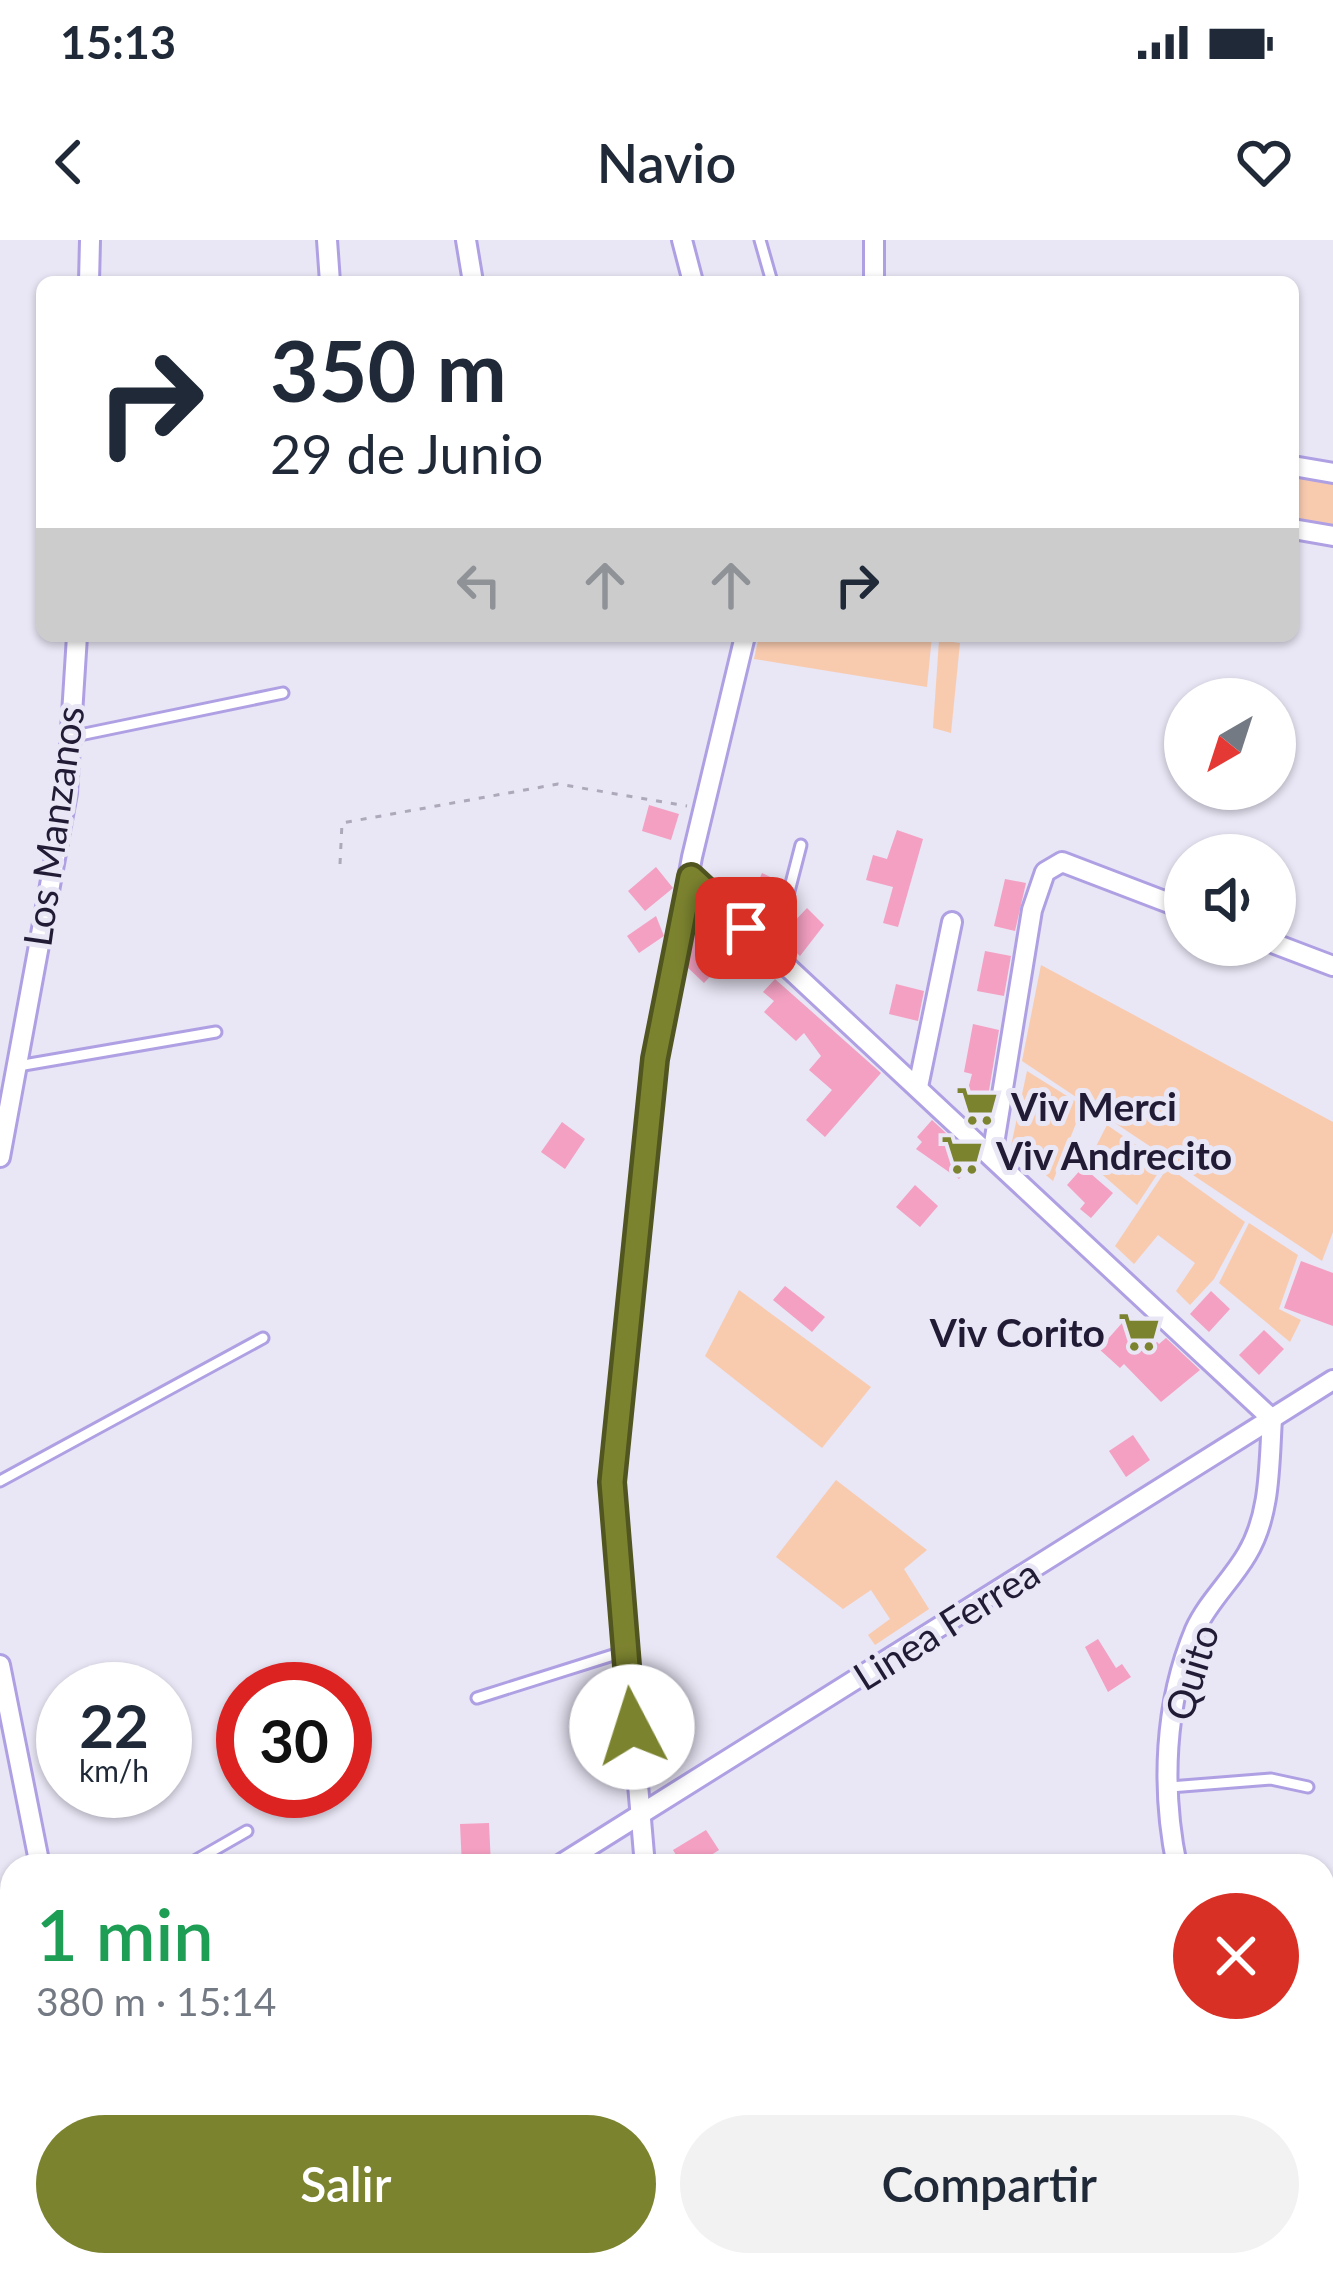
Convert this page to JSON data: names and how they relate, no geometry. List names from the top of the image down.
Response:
{
  "streets": {
    "street": ["Los Manzanos", "Linea Ferrea", "Quito"]
  },
  "crossings": [
    ["Linea Ferrea", "Quito"]
  ],
  "places": {
    "supermarket": ["Viv Merci", "Viv Andrecito", "Viv Corito"]
  },
  "north": "bottom left",
  "page": {
    "status": "15:13",
    "header": "Navio",
    "turn": ["350 m", "29 de Junio"],
    "speed": "22 km/h",
    "limit": "30",
    "heading": ["1 min", "380 m · 15:14"],
    "buttons": ["Salir", "Compartir"]
  }
}
